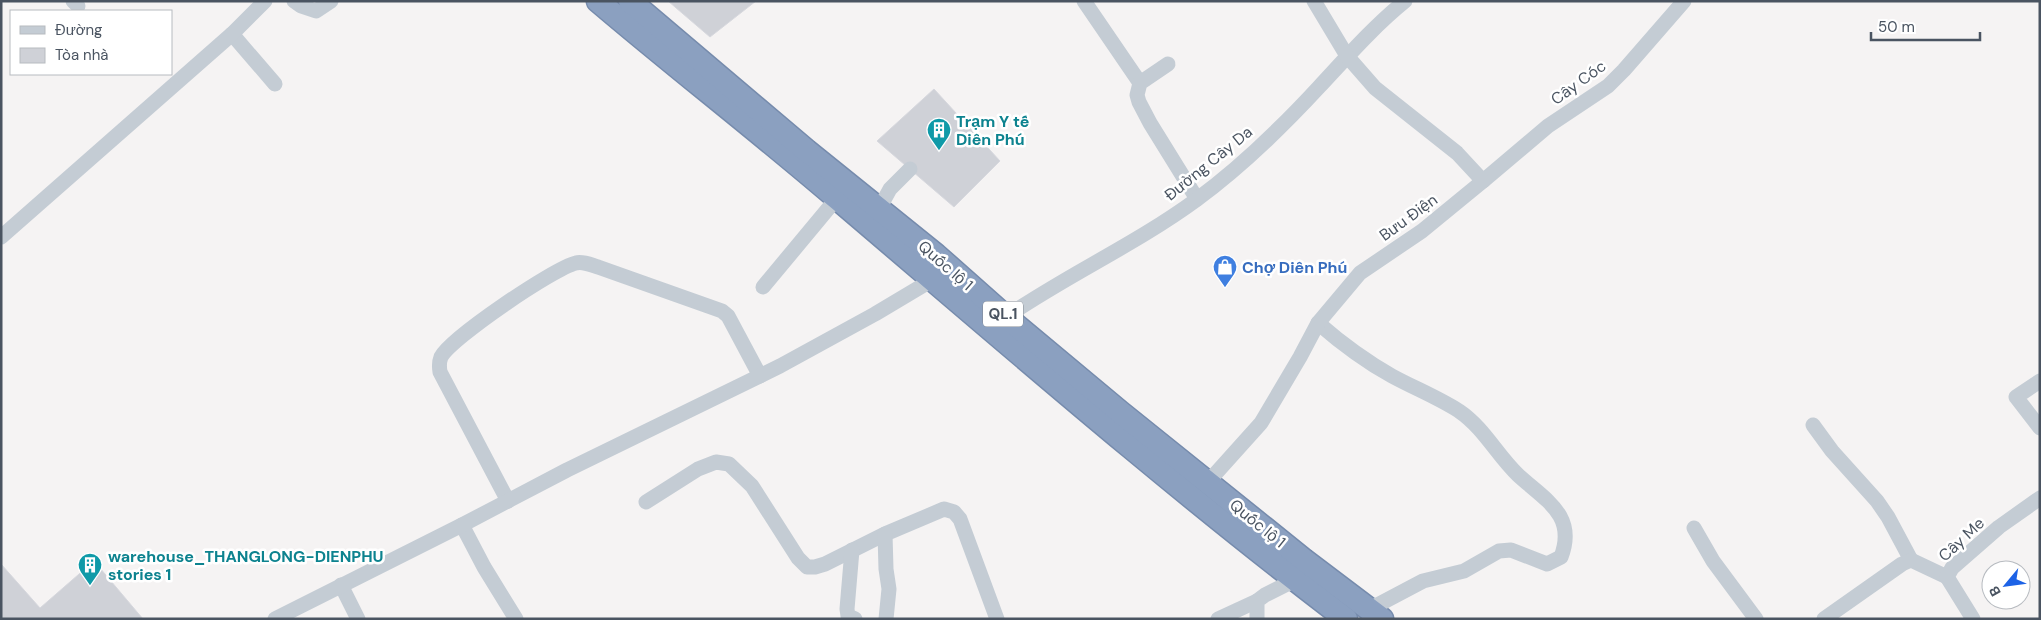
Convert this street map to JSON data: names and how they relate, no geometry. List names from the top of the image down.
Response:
{
  "streets": {
    "highway": ["Quốc lộ 1", "QL.1"],
    "street": [
      "Cây Cóc",
      "Đường Cây Da",
      "Bưu Điện",
      "Cây Me"
    ]
  },
  "crossings": [
    ["Cây Cóc", "Bưu Điện"],
    ["Đường Cây Da", "Quốc lộ 1"],
    ["Bưu Điện", "Quốc lộ 1"]
  ],
  "places": {
    "building": ["Trạm Y tế Diên Phú", "warehouse_THANGLONG-DIENPHU stories 1"],
    "shop": ["Chợ Diên Phú"]
  },
  "legend": ["Đường", "Tòa nhà"],
  "scale_bar": "50 m",
  "north": "bottom left"
}
